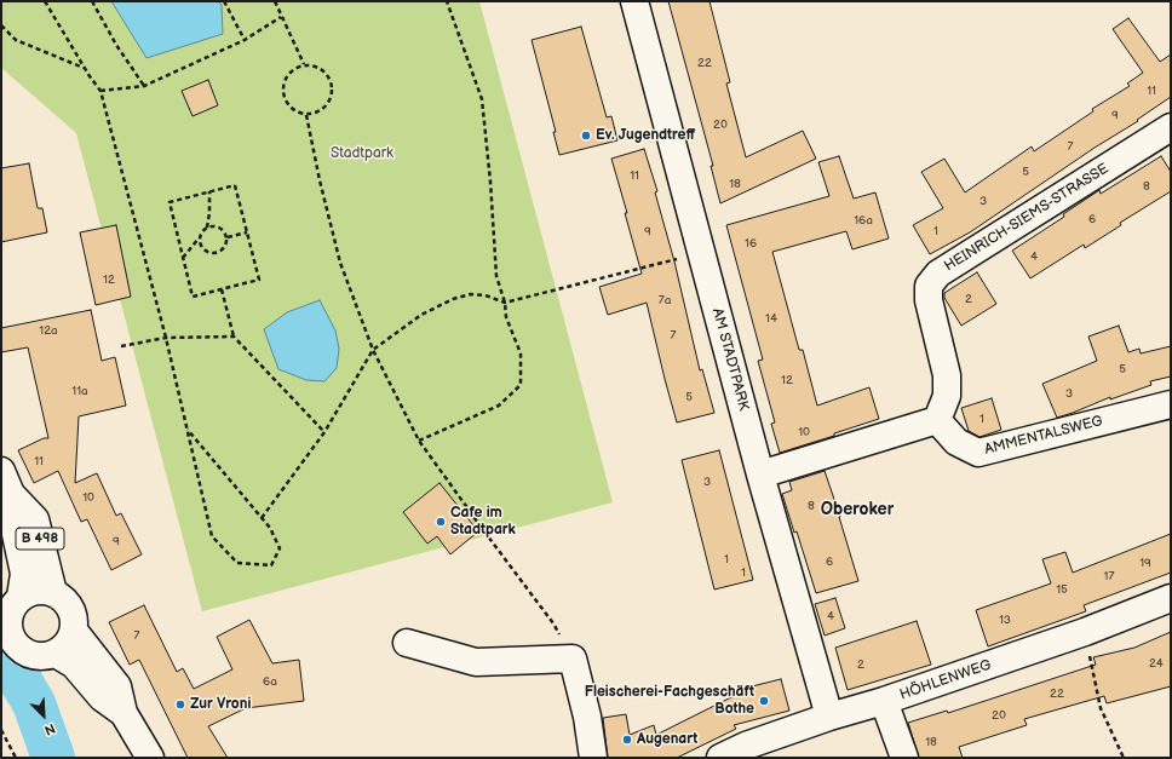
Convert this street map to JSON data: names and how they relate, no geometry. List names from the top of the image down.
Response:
{
  "streets": {
    "street": [
      "HEINRICH-SIEMS-STRASSE",
      "AM STADTPARK",
      "AMMENTALSWEG",
      "B 498",
      "HÖHLENWEG"
    ]
  },
  "crossings": [
    ["HEINRICH-SIEMS-STRASSE", "AMMENTALSWEG"],
    ["AM STADTPARK", "HÖHLENWEG"]
  ],
  "districts": ["Oberoker"],
  "parks": ["Stadtpark"],
  "places": [
    "Ev. Jugendtreff",
    "Cafe im Stadtpark",
    "Fleischerei-Fachgeschäft Bothe",
    "Zur Vroni",
    "Augenart"
  ],
  "house_numbers": [
    "22",
    "11",
    "9",
    "20",
    "7",
    "5",
    "11",
    "18",
    "8",
    "3",
    "6",
    "16a",
    "9",
    "1",
    "16",
    "4",
    "12",
    "2",
    "7a",
    "14",
    "12a",
    "7",
    "5",
    "12",
    "11a",
    "3",
    "5",
    "1",
    "10",
    "11",
    "3",
    "10",
    "8",
    "9",
    "1",
    "6",
    "19",
    "1",
    "17",
    "15",
    "4",
    "13",
    "7",
    "24",
    "2",
    "6a",
    "22",
    "20",
    "18"
  ],
  "north": "bottom right"
}
